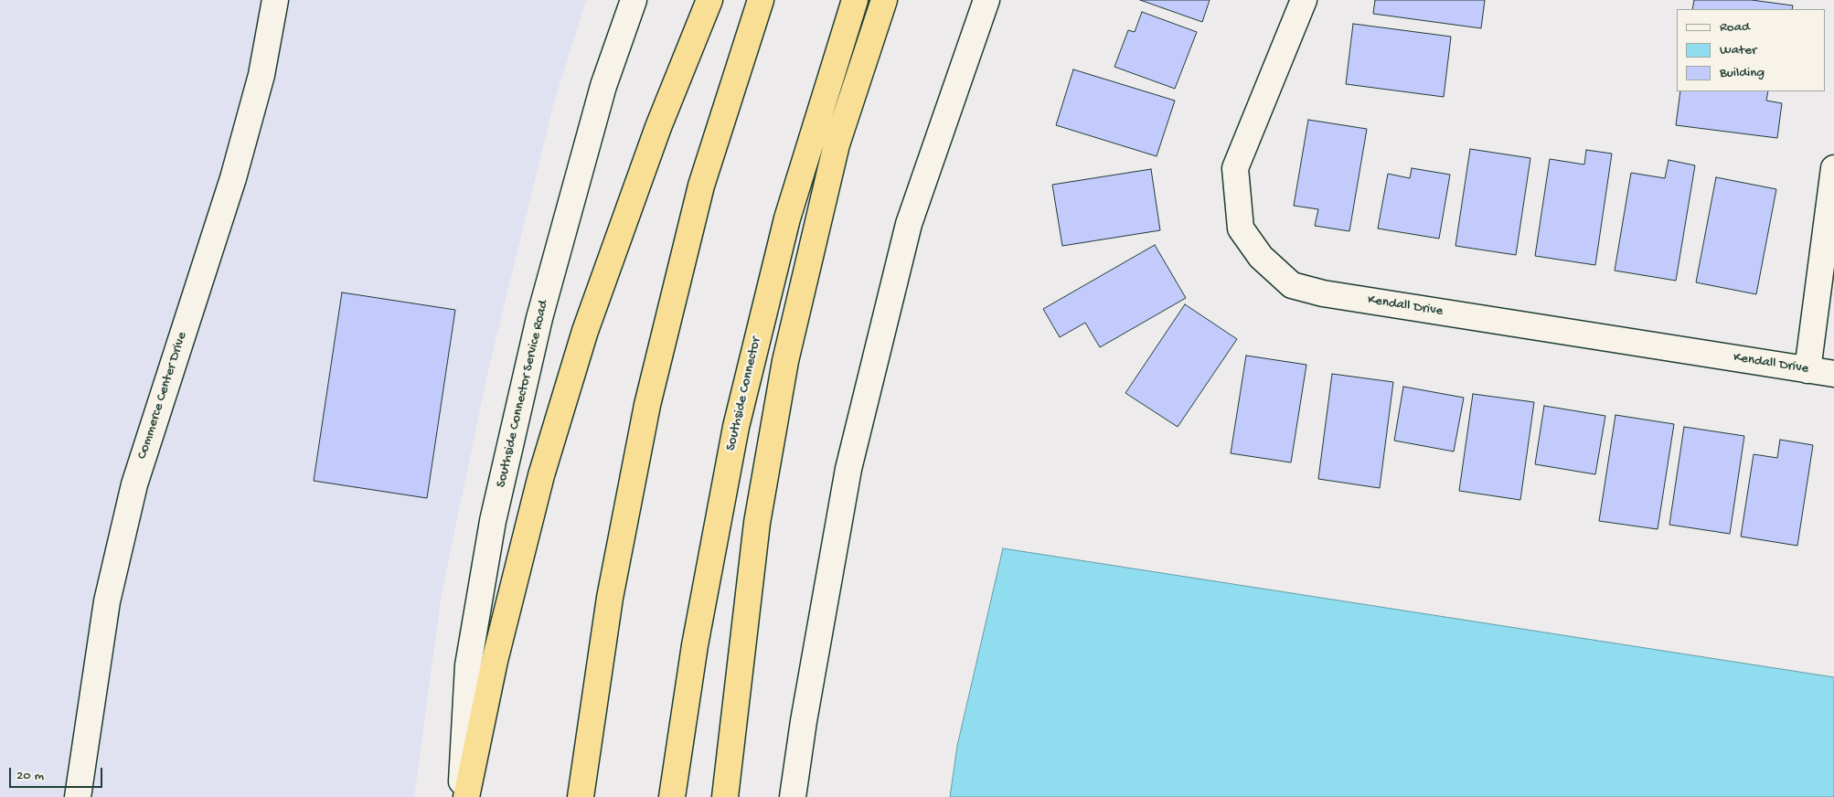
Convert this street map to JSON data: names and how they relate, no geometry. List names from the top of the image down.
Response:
{
  "streets": {
    "highway": ["Southside Connector"],
    "street": ["Kendall Drive", "Southside Connector Service Road", "Commerce Center Drive"]
  },
  "legend": ["Road", "Water", "Building"],
  "scale_bar": "20 m"
}
